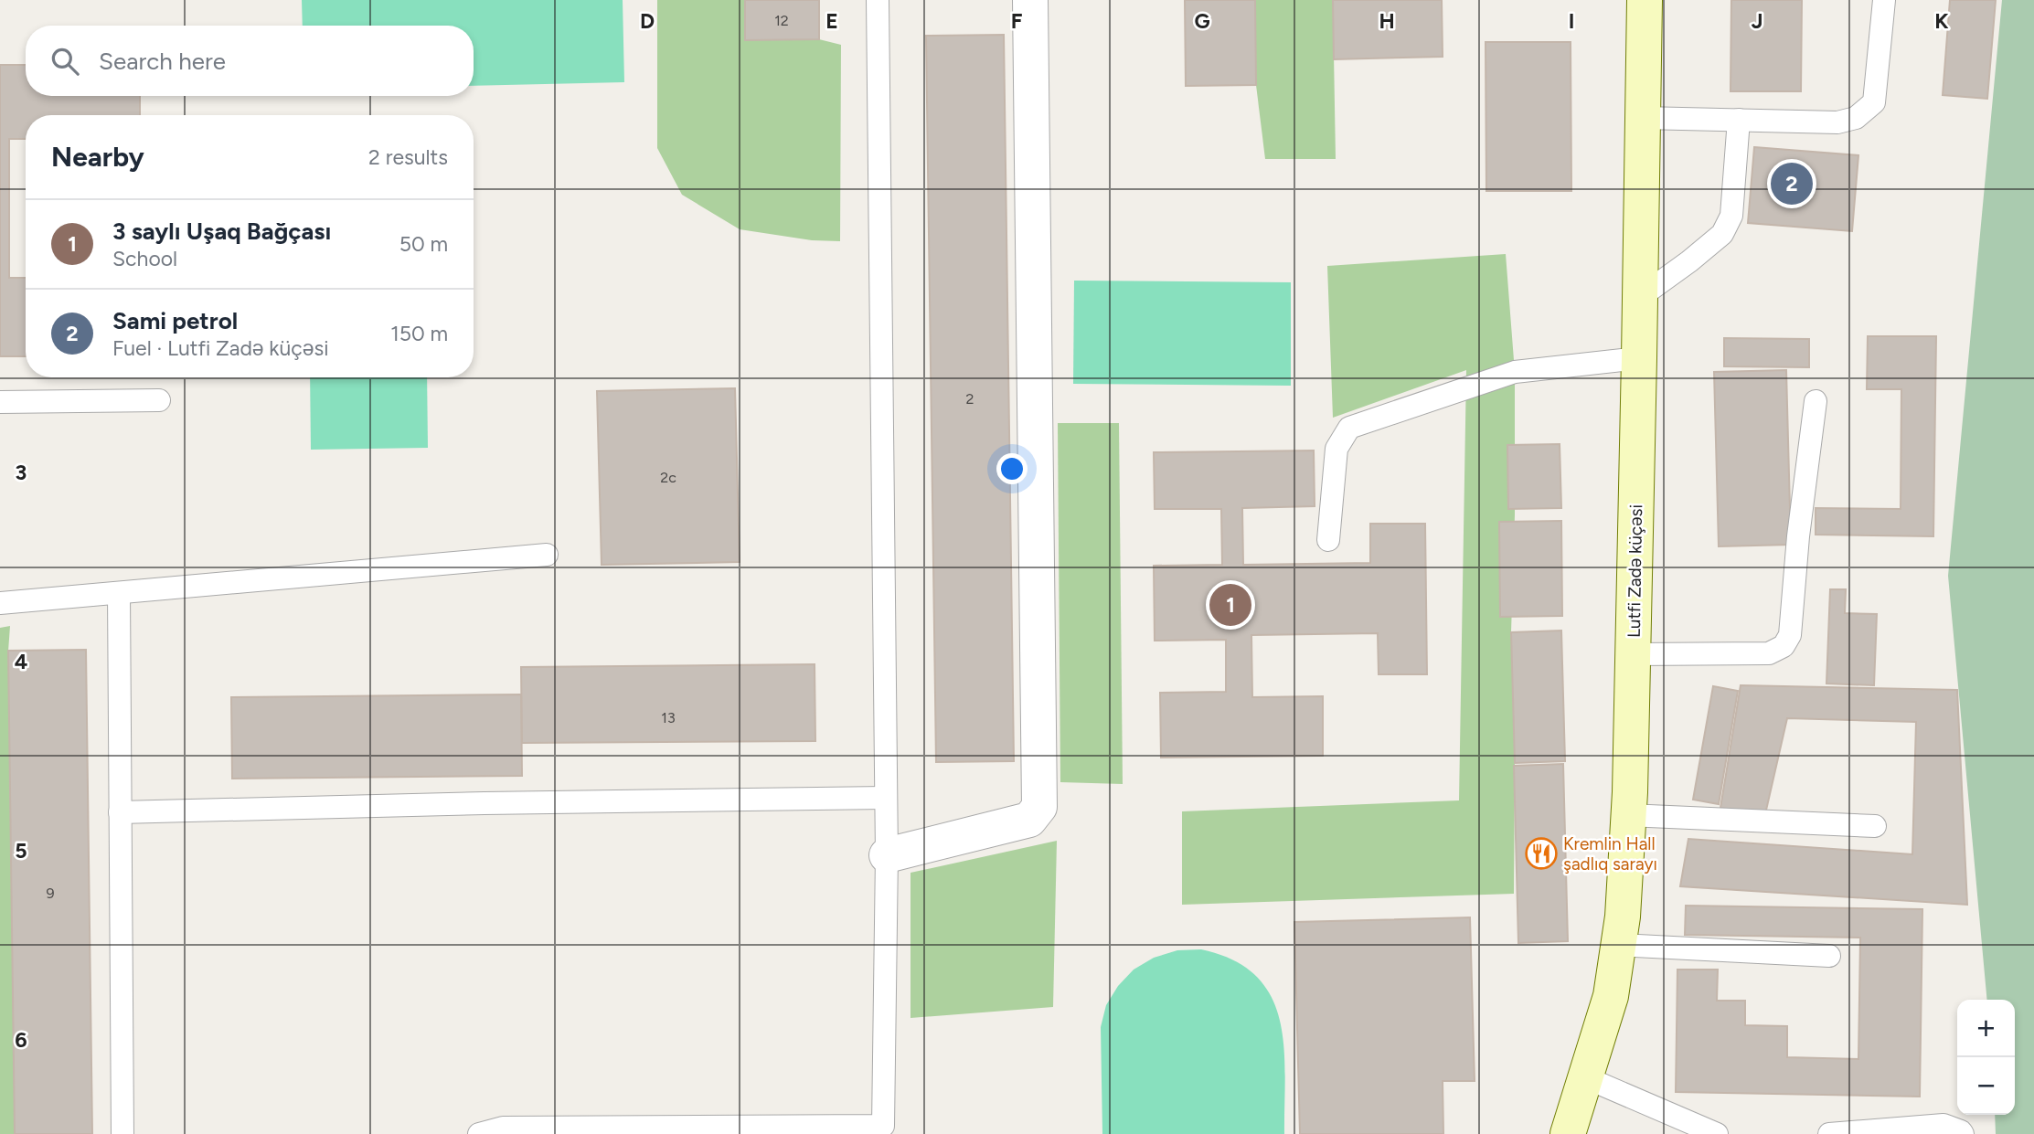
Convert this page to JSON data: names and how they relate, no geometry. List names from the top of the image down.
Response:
{
  "streets": {
    "main road": ["Lutfi Zadə küçəsi"]
  },
  "places": {
    "restaurant": ["Kremlin Hall şadlıq sarayı"]
  },
  "house_numbers": [
    "12",
    "2",
    "2c",
    "13",
    "9"
  ],
  "page": {
    "search": "Search here",
    "heading": ["Nearby", "2 results"],
    "pins": ["2", "1"],
    "list": [
      {
        "mark": "1",
        "name": "3 saylı Uşaq Bağçası",
        "note": "School",
        "value": "50 m"
      },
      {
        "mark": "2",
        "name": "Sami petrol",
        "note": "Fuel · Lutfi Zadə küçəsi",
        "value": "150 m"
      }
    ],
    "map_buttons": ["+", "−"]
  },
  "grid": {
    "columns": [
      "D",
      "E",
      "F",
      "G",
      "H",
      "I",
      "J",
      "K"
    ],
    "rows": [
      "3",
      "4",
      "5",
      "6"
    ]
  }
}
